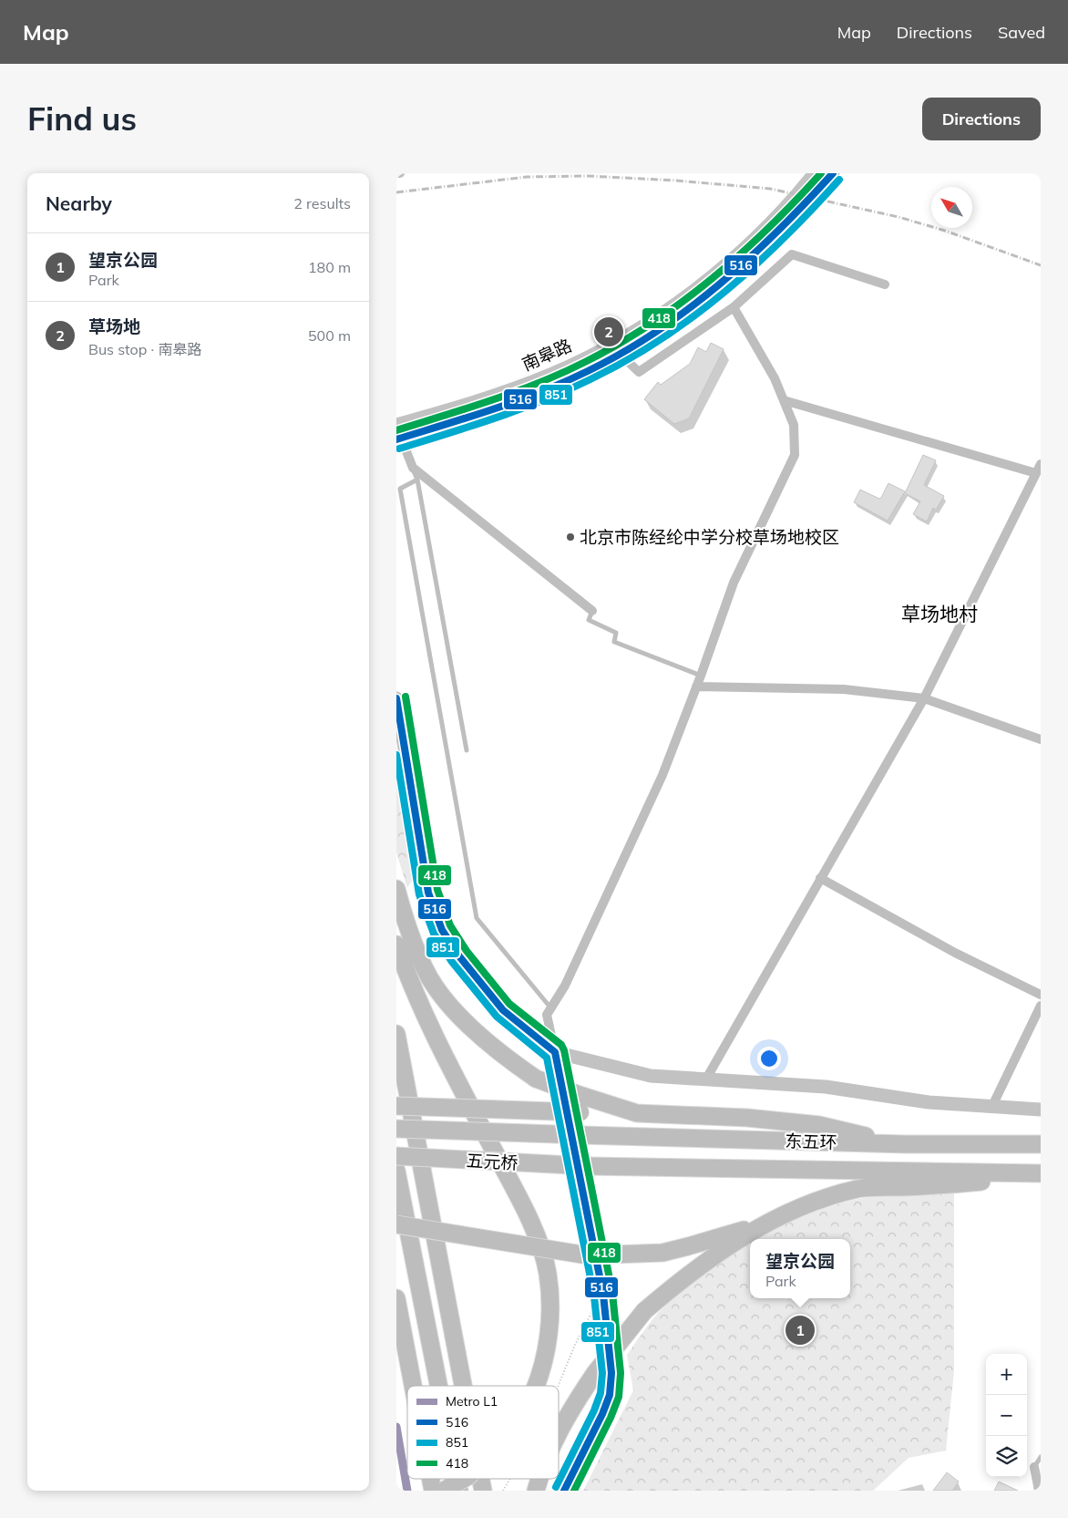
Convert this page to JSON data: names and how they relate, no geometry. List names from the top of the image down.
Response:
{
  "streets": {
    "highway": ["东五环", "五元桥"],
    "street": ["南皋路"]
  },
  "crossings": [
    ["东五环", "五元桥"]
  ],
  "districts": ["草场地村"],
  "places": ["北京市陈经纶中学分校草场地校区"],
  "lines": [
    "transit line 516",
    "transit line 418",
    "transit line 851",
    "metro line L1"
  ],
  "legend": [
    "Metro L1",
    "516",
    "851",
    "418"
  ],
  "north": "top left",
  "page": {
    "header": "Map",
    "nav": ["Map", "Directions", "Saved"],
    "buttons": "Directions",
    "title": "Find us",
    "heading": ["Nearby", "2 results"],
    "list": [
      {
        "mark": "1",
        "name": "望京公园",
        "note": "Park",
        "value": "180 m"
      },
      {
        "mark": "2",
        "name": "草场地",
        "note": "Bus stop · 南皋路",
        "value": "500 m"
      }
    ],
    "pins": ["2", "1"],
    "popup": ["望京公园", "Park"],
    "map_buttons": ["+", "−"]
  }
}
